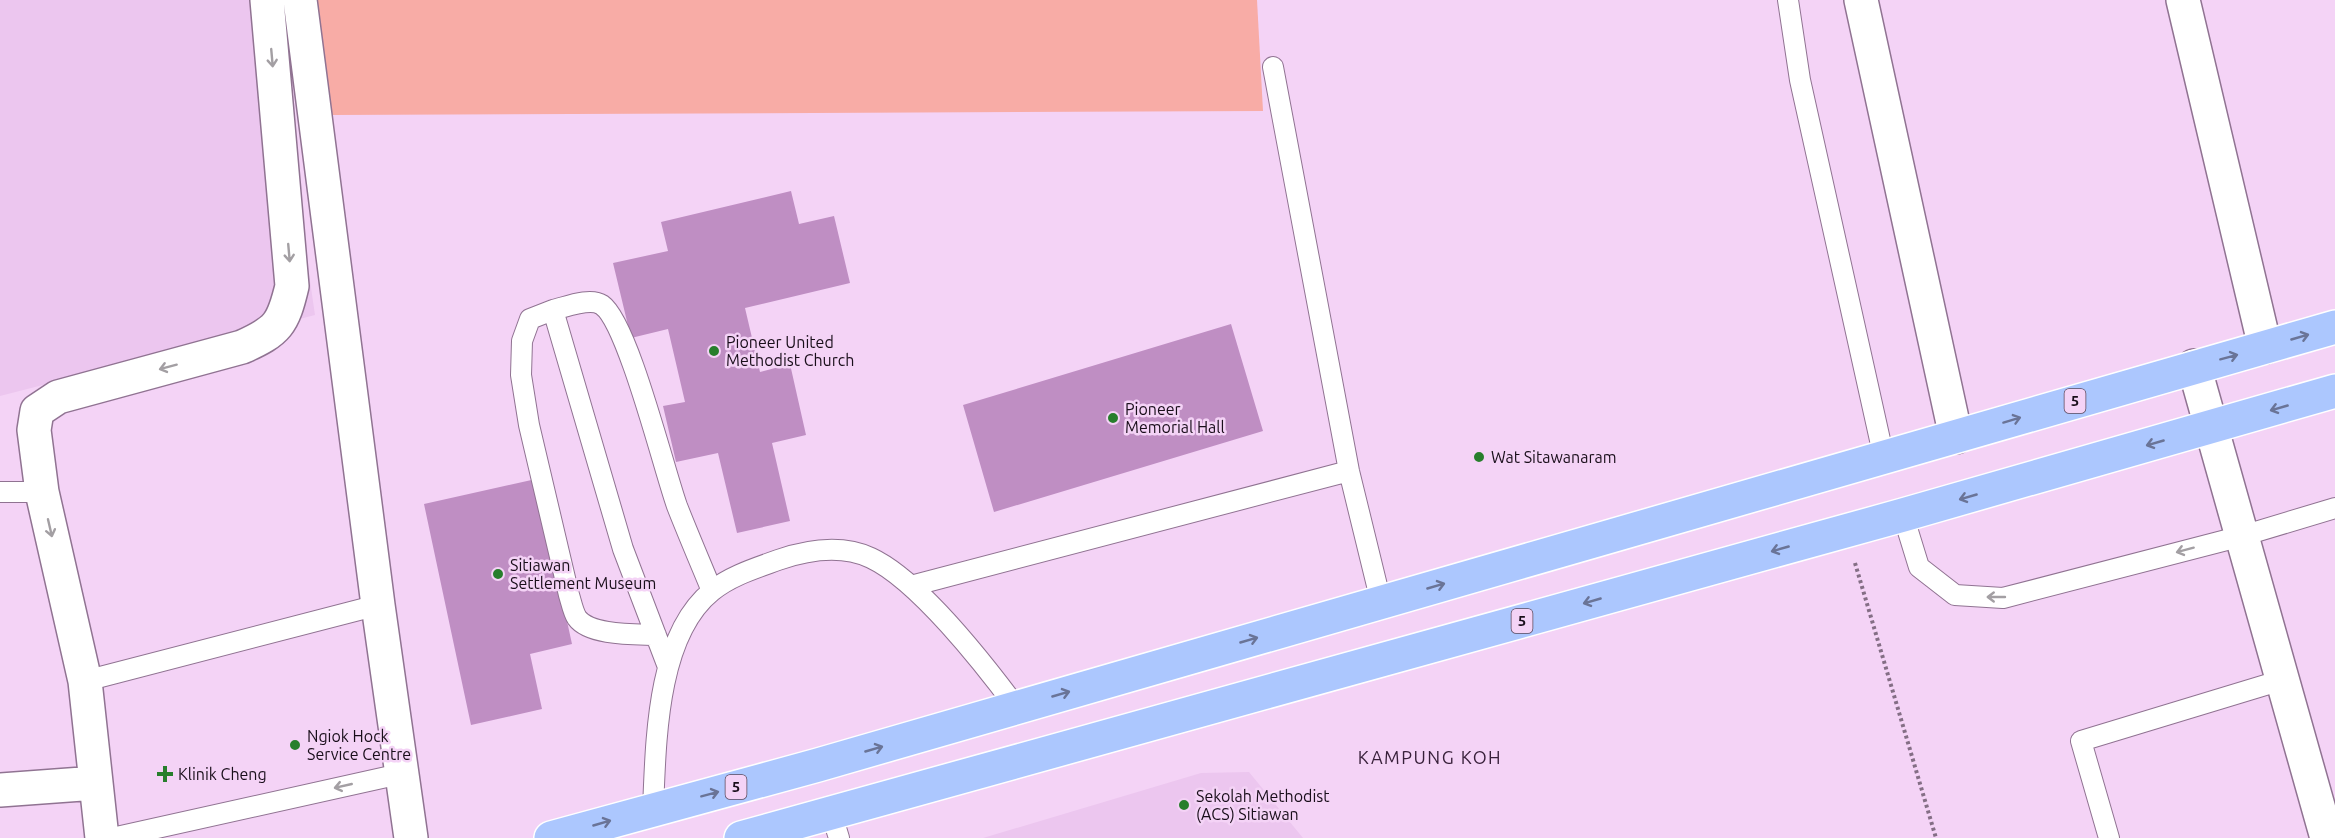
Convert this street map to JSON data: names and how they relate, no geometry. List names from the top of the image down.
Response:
{
  "streets": {
    "highway": ["5"]
  },
  "districts": ["KAMPUNG KOH"],
  "places": {
    "other": [
      "Pioneer United Methodist Church",
      "Pioneer Memorial Hall",
      "Wat Sitawanaram",
      "Sitiawan Settlement Museum",
      "Ngiok Hock Service Centre",
      "Sekolah Methodist (ACS) Sitiawan"
    ],
    "health": ["Klinik Cheng"]
  }
}
